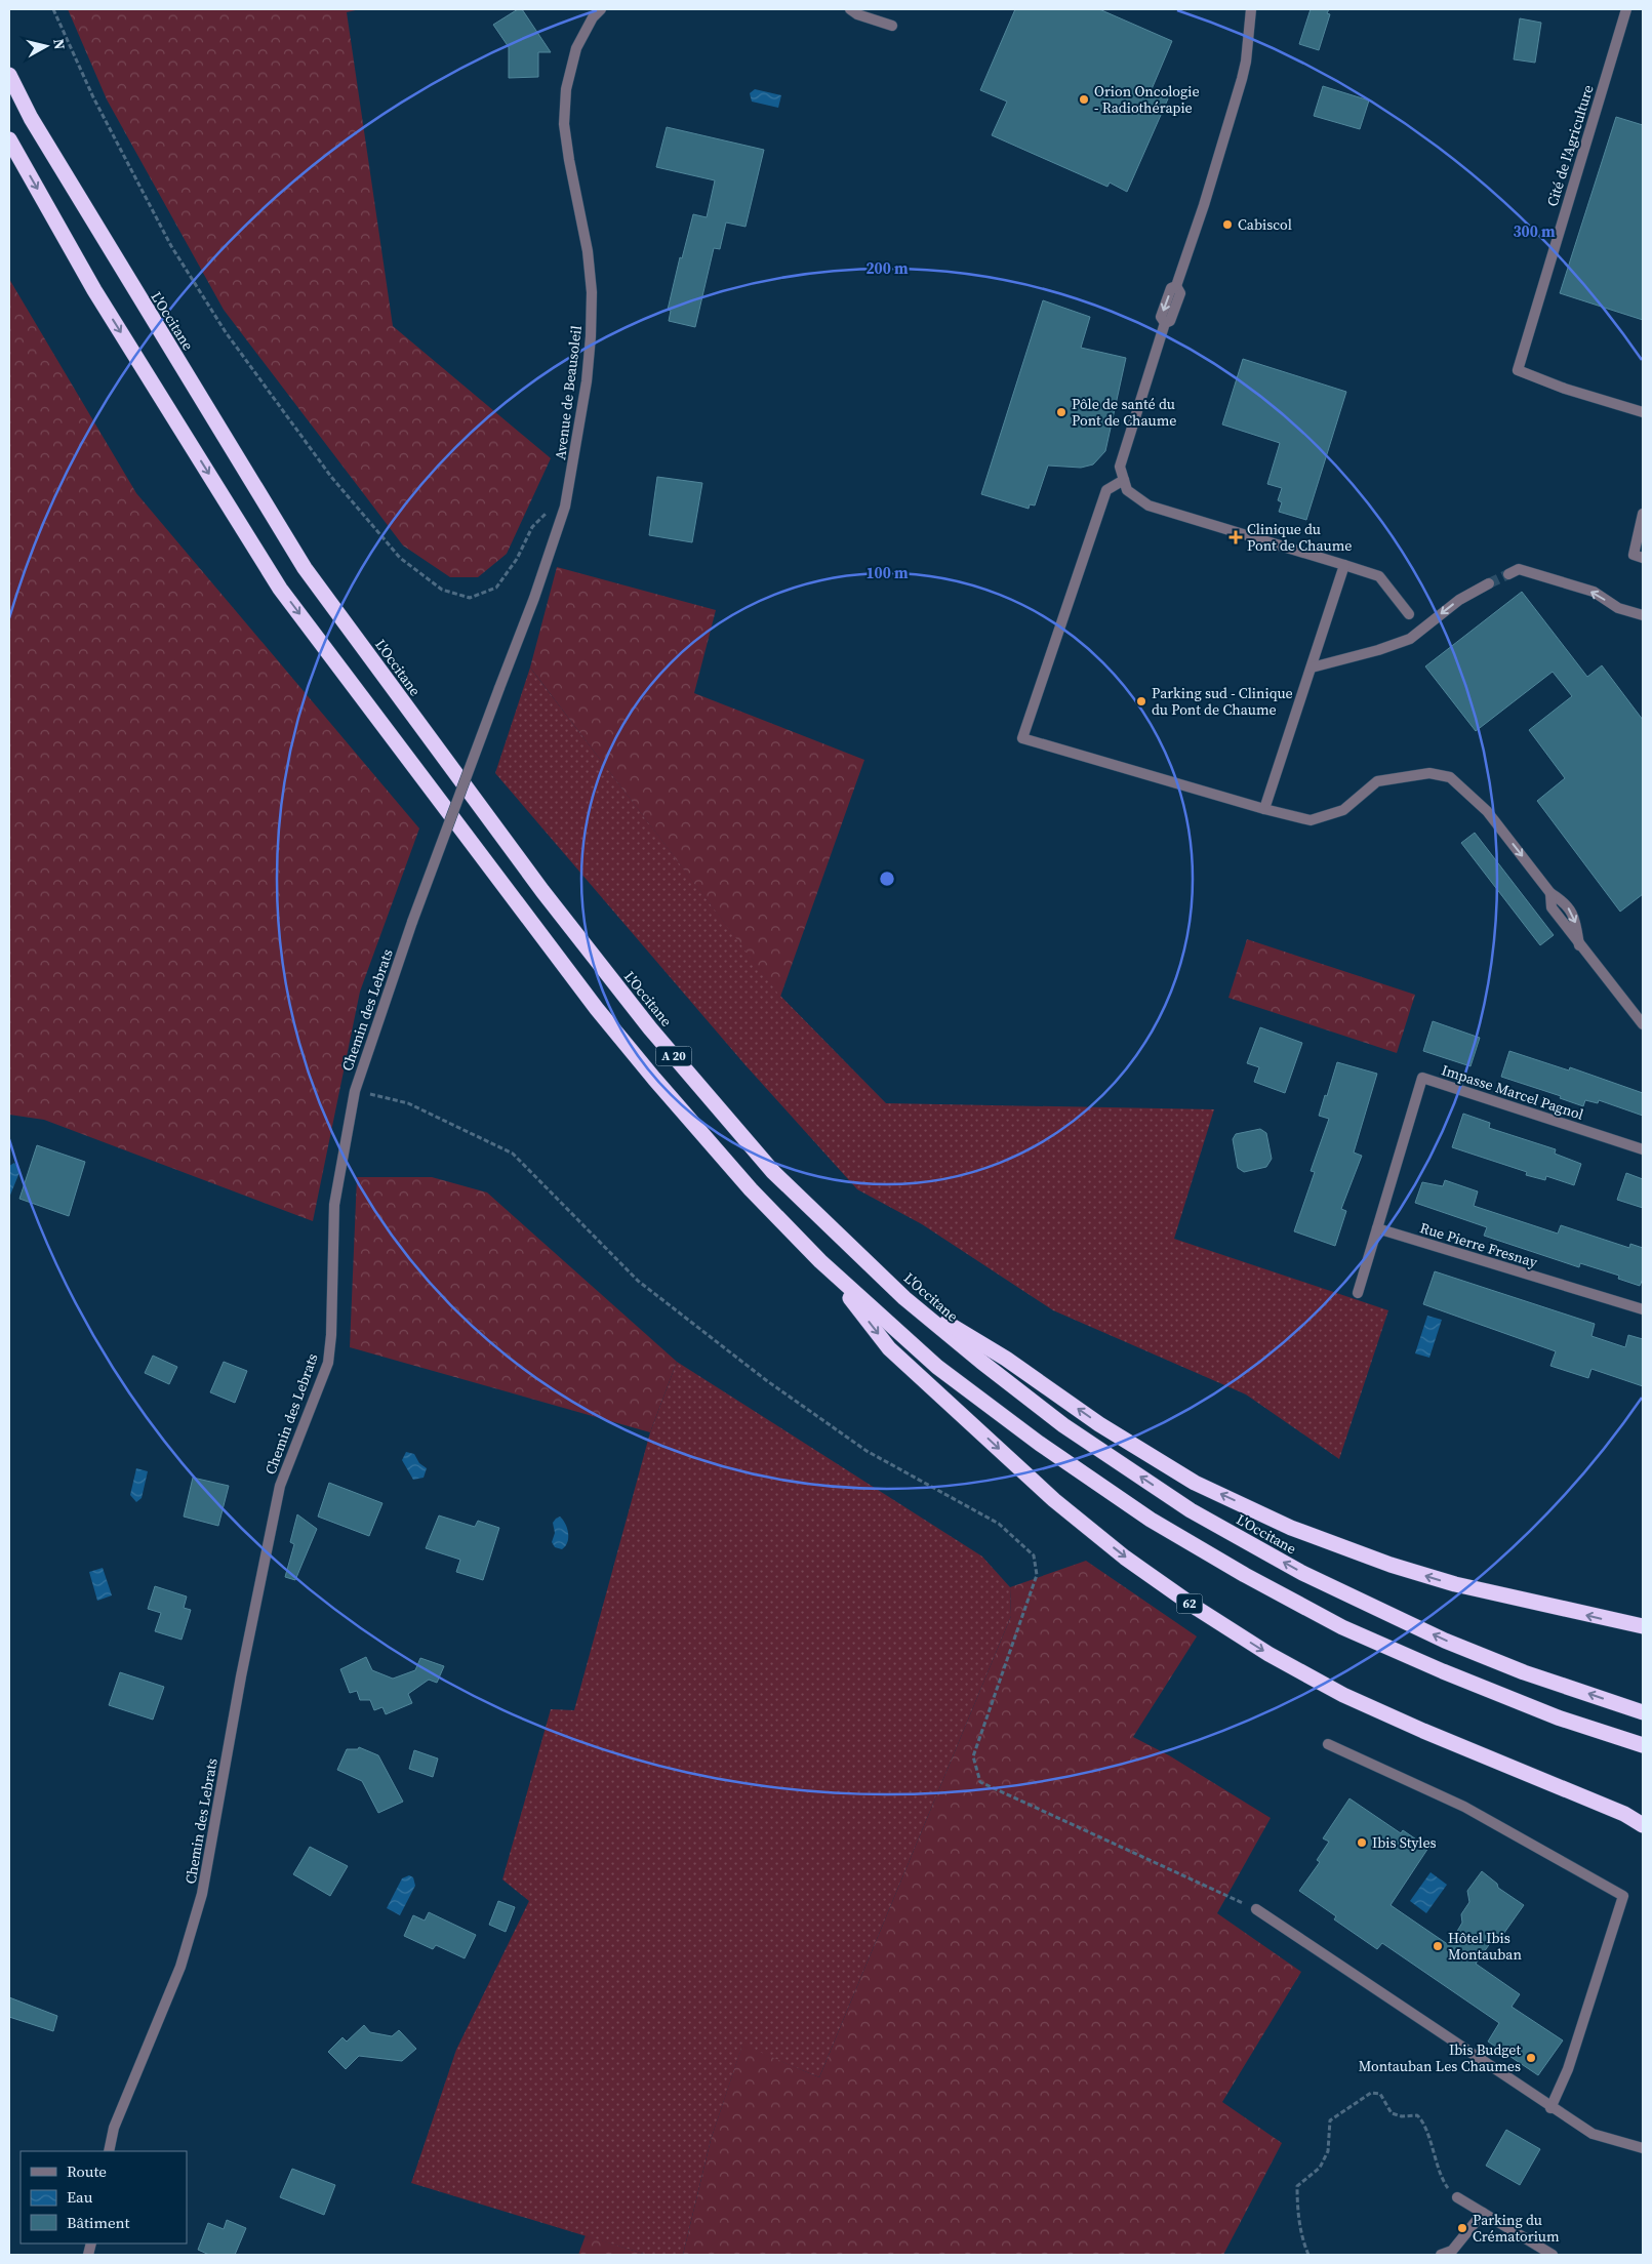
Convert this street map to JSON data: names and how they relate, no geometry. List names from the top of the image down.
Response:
{
  "streets": {
    "highway": ["L'Occitane", "A 20", "62"],
    "street": [
      "Cité de l'Agriculture",
      "Avenue de Beausoleil",
      "Chemin des Lebrats",
      "Impasse Marcel Pagnol",
      "Rue Pierre Fresnay"
    ]
  },
  "crossings": [
    ["Avenue de Beausoleil", "Chemin des Lebrats"],
    ["A 20", "62"],
    ["Impasse Marcel Pagnol", "Rue Pierre Fresnay"]
  ],
  "places": {
    "other": [
      "Orion Oncologie - Radiothérapie",
      "Cabiscol",
      "Pôle de santé du Pont de Chaume",
      "Parking sud - Clinique du Pont de Chaume",
      "Ibis Styles",
      "Hôtel Ibis Montauban",
      "Ibis Budget Montauban Les Chaumes",
      "Parking du Crématorium"
    ],
    "health": ["Clinique du Pont de Chaume"]
  },
  "legend": ["Route", "Eau", "Bâtiment"],
  "north": "right",
  "rings": ["300 m", "200 m", "100 m"]
}
